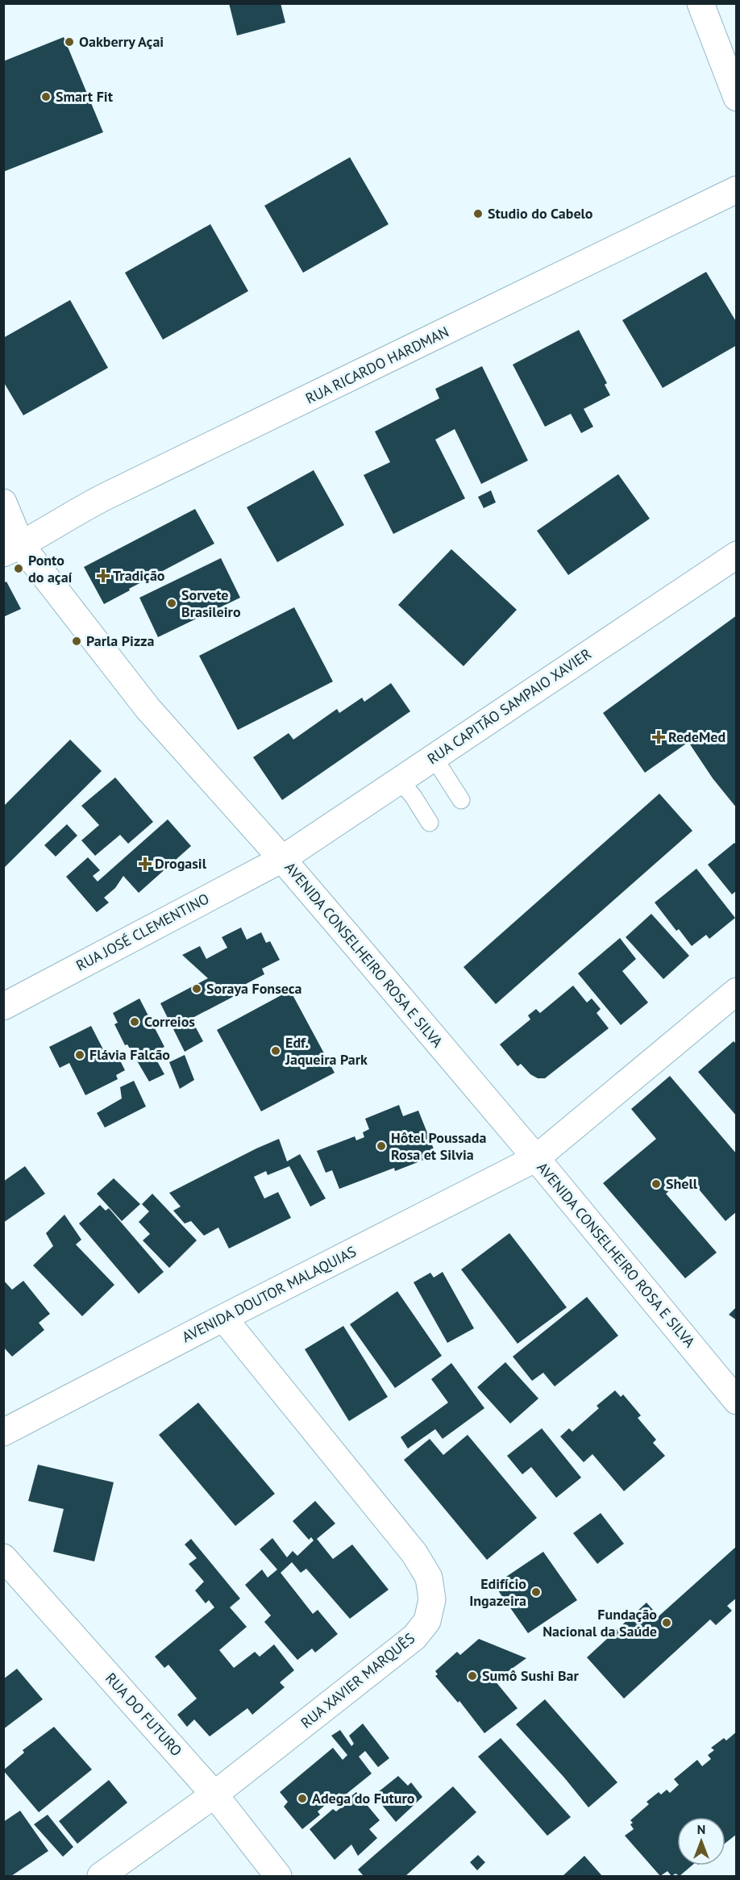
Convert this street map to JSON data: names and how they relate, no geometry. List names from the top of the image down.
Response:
{
  "streets": {
    "street": [
      "RUA RICARDO HARDMAN",
      "RUA CAPITÃO SAMPAIO XAVIER",
      "RUA JOSÉ CLEMENTINO",
      "AVENIDA CONSELHEIRO ROSA E SILVA",
      "AVENIDA DOUTOR MALAQUIAS",
      "RUA XAVIER MARQUÊS",
      "RUA DO FUTURO"
    ]
  },
  "crossings": [
    ["RUA RICARDO HARDMAN", "AVENIDA CONSELHEIRO ROSA E SILVA"],
    ["RUA CAPITÃO SAMPAIO XAVIER", "RUA JOSÉ CLEMENTINO"],
    ["RUA CAPITÃO SAMPAIO XAVIER", "AVENIDA CONSELHEIRO ROSA E SILVA"],
    ["RUA JOSÉ CLEMENTINO", "AVENIDA CONSELHEIRO ROSA E SILVA"],
    ["AVENIDA CONSELHEIRO ROSA E SILVA", "AVENIDA DOUTOR MALAQUIAS"],
    ["AVENIDA DOUTOR MALAQUIAS", "RUA XAVIER MARQUÊS"],
    ["RUA XAVIER MARQUÊS", "RUA DO FUTURO"]
  ],
  "places": {
    "other": [
      "Oakberry Açai",
      "Smart Fit",
      "Studio do Cabelo",
      "Ponto do açaí",
      "Sorvete Brasileiro",
      "Parla Pizza",
      "Soraya Fonseca",
      "Correios",
      "Edf. Jaqueira Park",
      "Flávia Falcão",
      "Hôtel Poussada Rosa et Silvia",
      "Shell",
      "Edifício Ingazeira",
      "Fundação Nacional da Saúde",
      "Sumô Sushi Bar",
      "Adega do Futuro"
    ],
    "health": ["Tradição", "RedeMed", "Drogasil"]
  },
  "north": "top"
}
